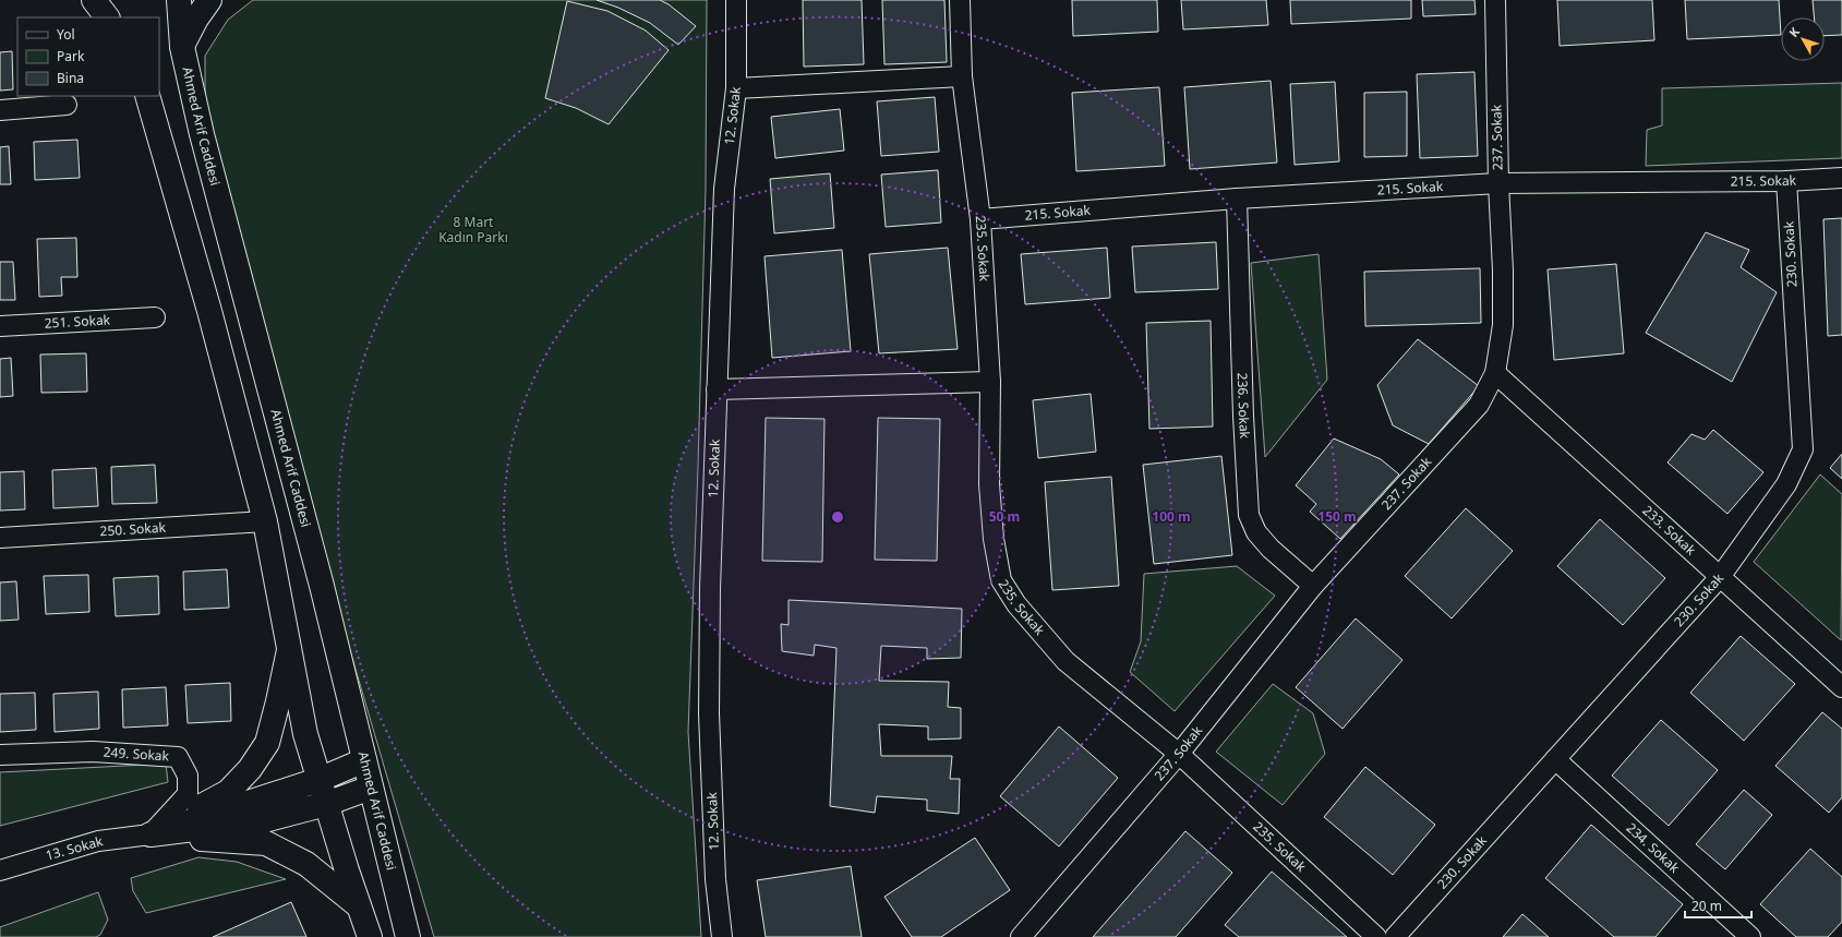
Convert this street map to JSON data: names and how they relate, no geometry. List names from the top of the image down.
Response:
{
  "streets": {
    "main road": ["Ahmed Arif Caddesi"],
    "street": [
      "12. Sokak",
      "237. Sokak",
      "215. Sokak",
      "235. Sokak",
      "230. Sokak",
      "251. Sokak",
      "236. Sokak",
      "250. Sokak",
      "233. Sokak",
      "249. Sokak",
      "13. Sokak",
      "234. Sokak"
    ]
  },
  "crossings": [
    ["237. Sokak", "215. Sokak"],
    ["237. Sokak", "235. Sokak"],
    ["237. Sokak", "236. Sokak"],
    ["237. Sokak", "233. Sokak"],
    ["215. Sokak", "235. Sokak"],
    ["215. Sokak", "230. Sokak"],
    ["215. Sokak", "236. Sokak"],
    ["230. Sokak", "233. Sokak"],
    ["230. Sokak", "234. Sokak"],
    ["249. Sokak", "13. Sokak"]
  ],
  "parks": ["8 Mart Kadın Parkı"],
  "legend": ["Yol", "Park", "Bina"],
  "scale_bar": "20 m",
  "north": "top left",
  "rings": ["50 m", "100 m", "150 m"]
}
